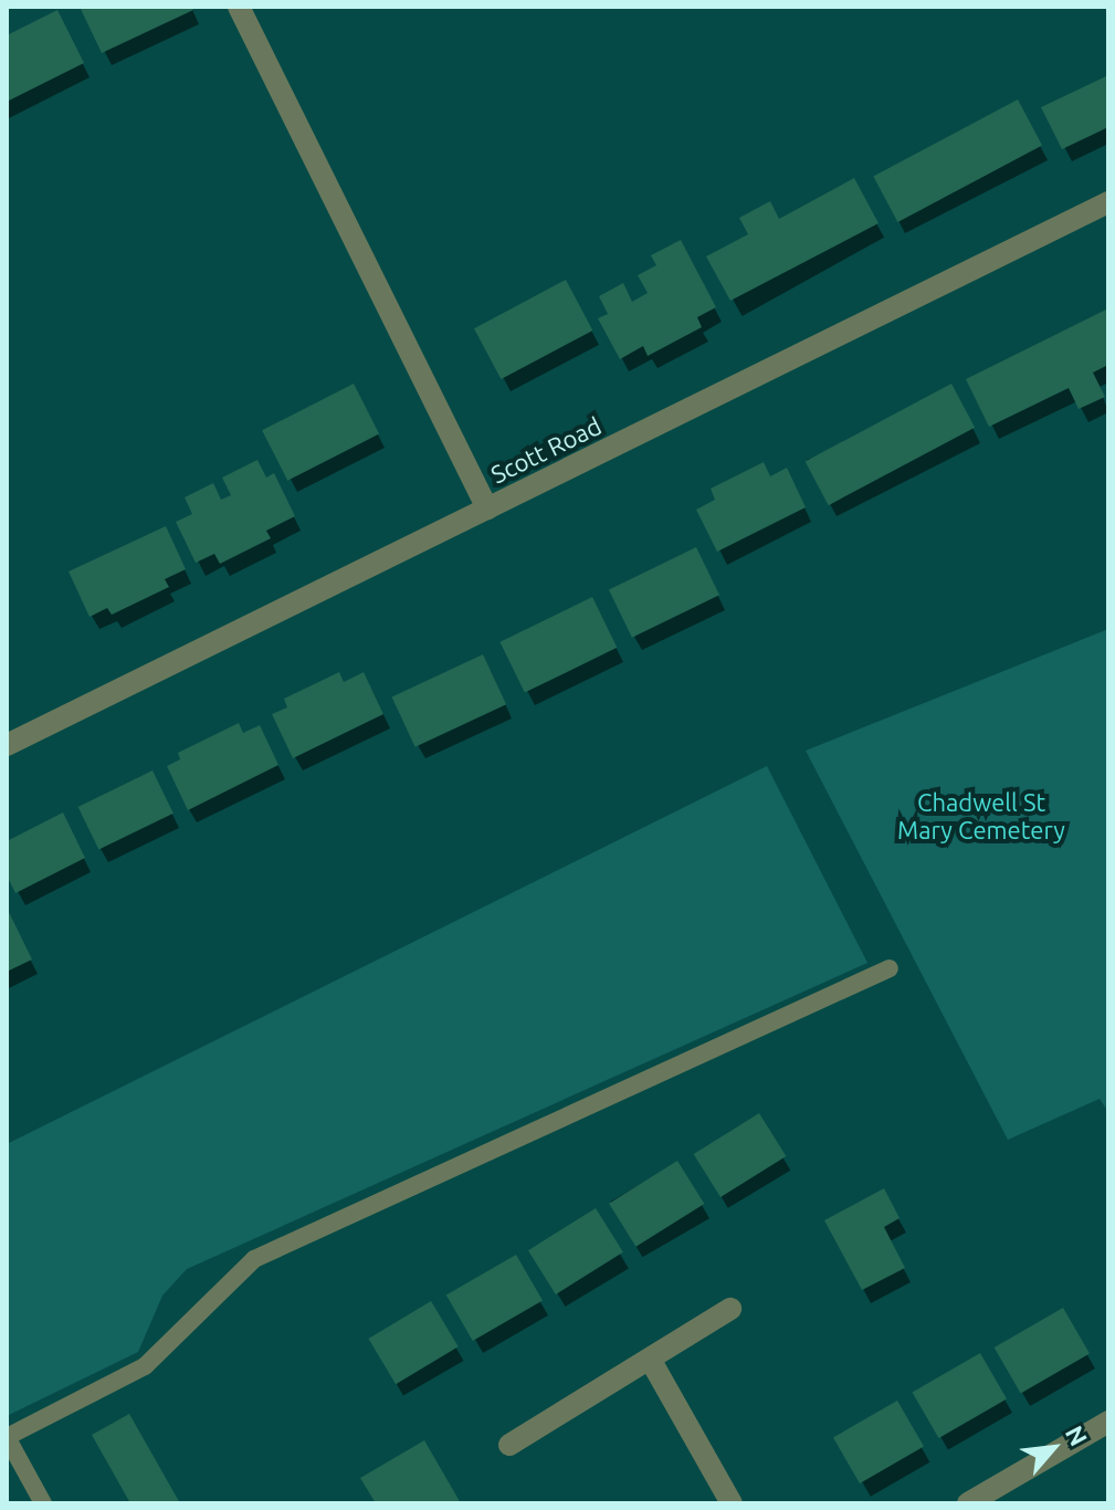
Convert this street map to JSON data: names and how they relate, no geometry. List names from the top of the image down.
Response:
{
  "streets": {
    "street": ["Scott Road"]
  },
  "parks": ["Chadwell St Mary Cemetery"],
  "north": "top right"
}
